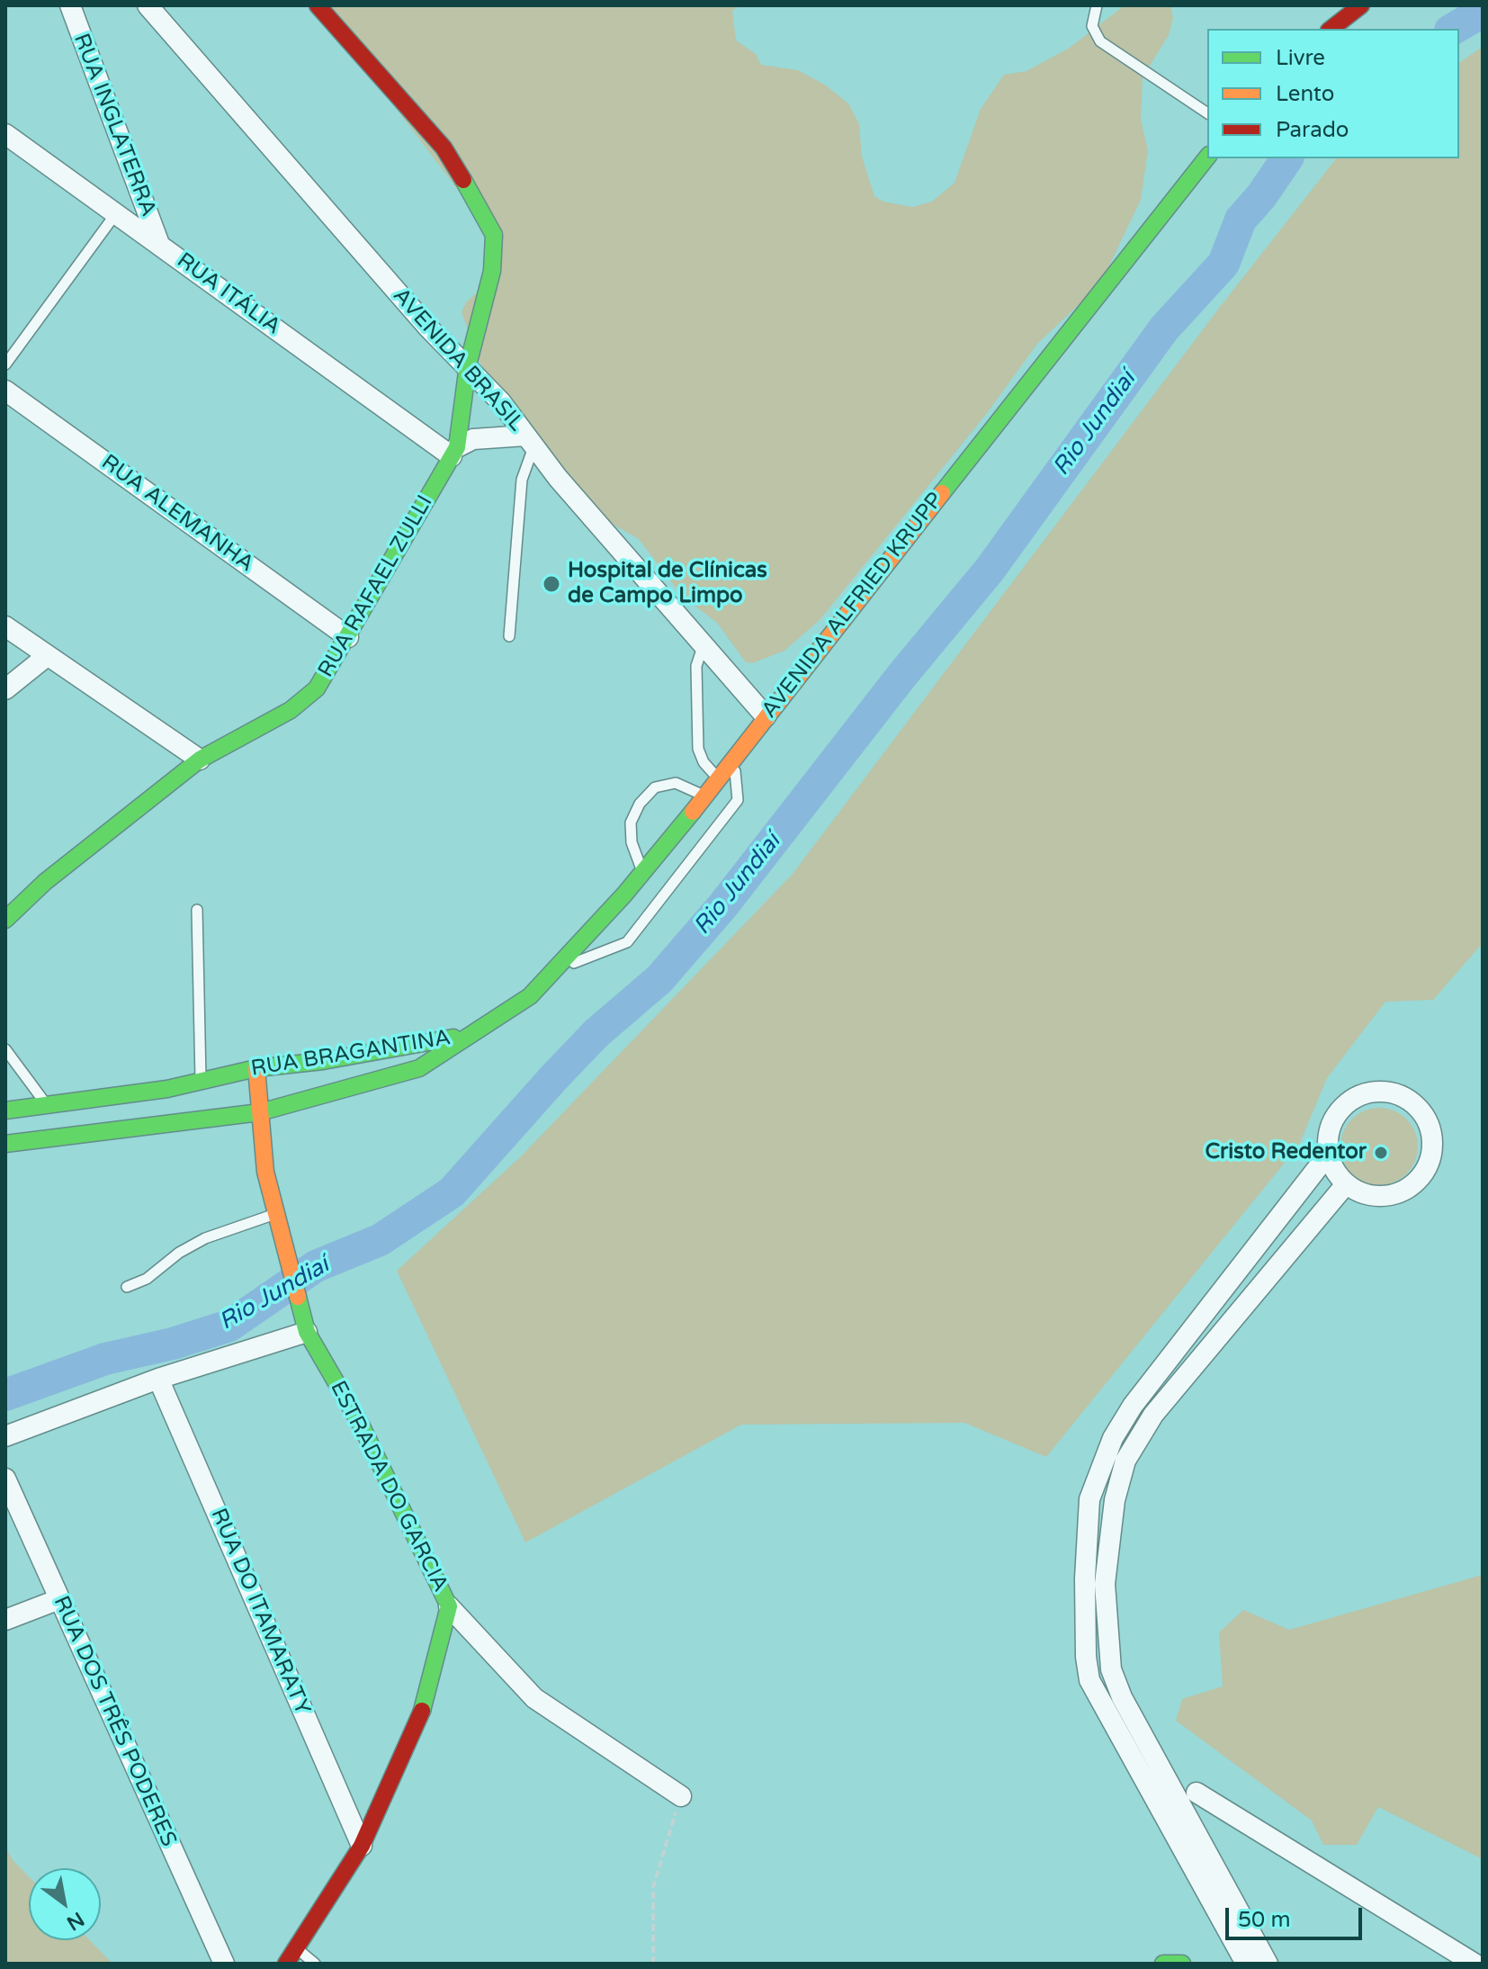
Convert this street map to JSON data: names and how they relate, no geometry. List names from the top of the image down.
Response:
{
  "streets": {
    "main road": [
      "RUA RAFAEL ZULLI",
      "AVENIDA ALFRIED KRUPP",
      "RUA BRAGANTINA",
      "ESTRADA DO GARCIA"
    ],
    "street": [
      "RUA INGLATERRA",
      "RUA ITÁLIA",
      "AVENIDA BRASIL",
      "RUA ALEMANHA",
      "RUA DO ITAMARATY",
      "RUA DOS TRÊS PODERES"
    ]
  },
  "crossings": [
    ["RUA INGLATERRA", "RUA ITÁLIA"],
    ["RUA ITÁLIA", "RUA RAFAEL ZULLI"],
    ["AVENIDA BRASIL", "AVENIDA ALFRIED KRUPP"],
    ["RUA ALEMANHA", "RUA RAFAEL ZULLI"],
    ["AVENIDA ALFRIED KRUPP", "RUA BRAGANTINA"],
    ["RUA BRAGANTINA", "ESTRADA DO GARCIA"],
    ["ESTRADA DO GARCIA", "RUA DO ITAMARATY"]
  ],
  "water": ["Rio Jundiaí"],
  "places": ["Hospital de Clínicas de Campo Limpo", "Cristo Redentor"],
  "legend": ["Livre", "Lento", "Parado"],
  "scale_bar": "50 m",
  "north": "bottom right"
}
